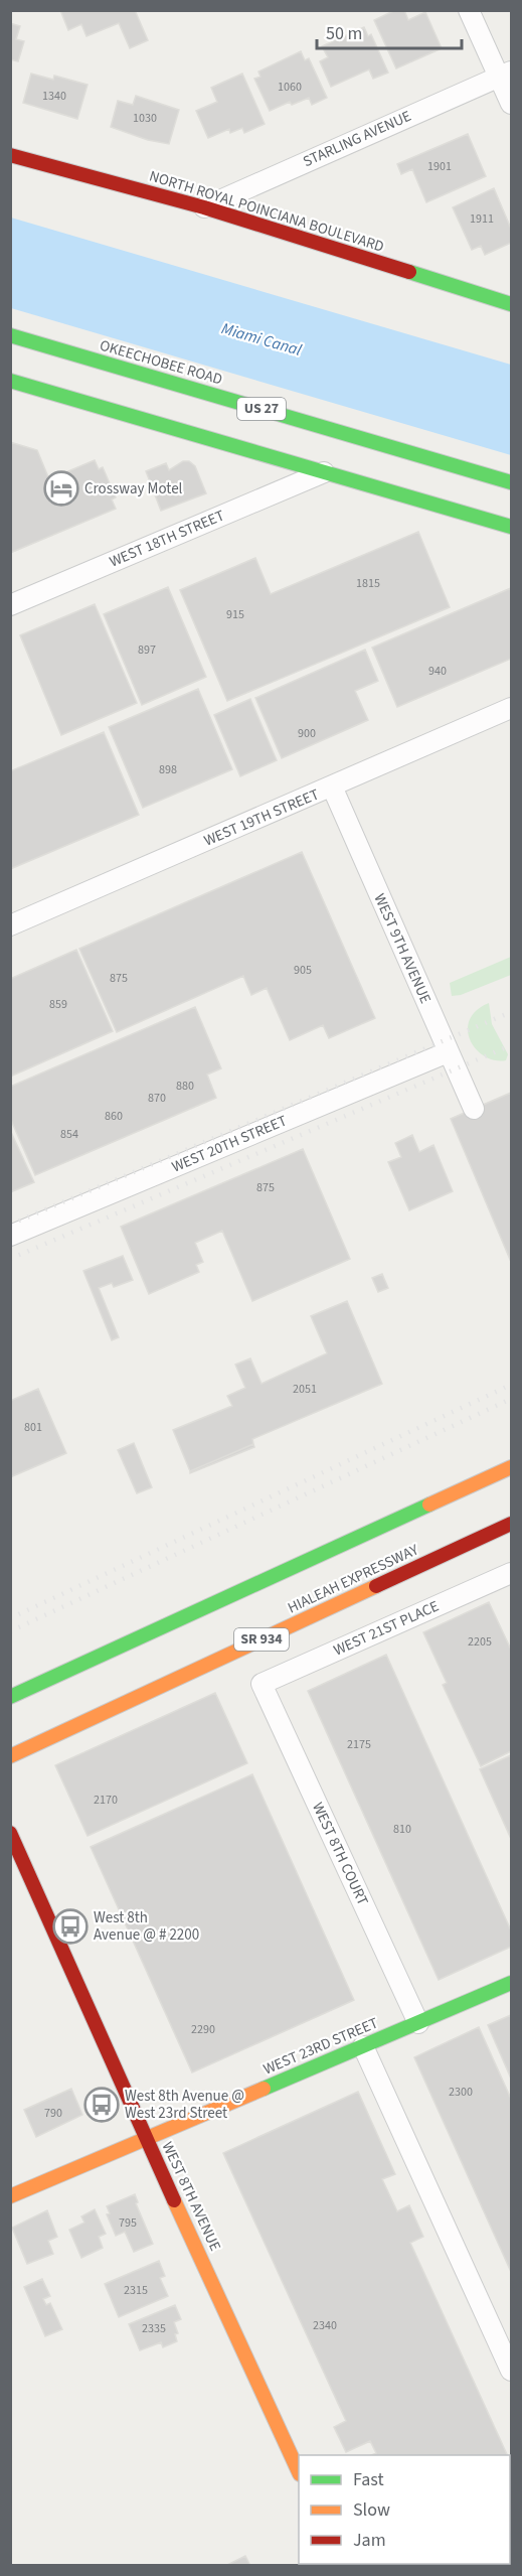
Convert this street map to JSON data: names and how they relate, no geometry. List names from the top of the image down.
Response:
{
  "streets": {
    "main road": [
      "NORTH ROYAL POINCIANA BOULEVARD",
      "OKEECHOBEE ROAD",
      "US 27",
      "HIALEAH EXPRESSWAY",
      "SR 934",
      "WEST 23RD STREET",
      "WEST 8TH AVENUE"
    ],
    "street": [
      "STARLING AVENUE",
      "WEST 18TH STREET",
      "WEST 19TH STREET",
      "WEST 9TH AVENUE",
      "WEST 20TH STREET",
      "WEST 21ST PLACE",
      "WEST 8TH COURT"
    ]
  },
  "crossings": [
    ["STARLING AVENUE", "NORTH ROYAL POINCIANA BOULEVARD"],
    ["WEST 19TH STREET", "WEST 9TH AVENUE"],
    ["WEST 9TH AVENUE", "WEST 20TH STREET"],
    ["WEST 21ST PLACE", "WEST 8TH COURT"],
    ["WEST 8TH COURT", "WEST 23RD STREET"],
    ["WEST 23RD STREET", "WEST 8TH AVENUE"]
  ],
  "water": ["Miami Canal"],
  "places": {
    "hotel": ["Crossway Motel"],
    "bus stop": ["West 8th Avenue @ # 2200", "West 8th Avenue @ West 23rd Street"]
  },
  "house_numbers": [
    "1060",
    "1340",
    "1030",
    "1901",
    "1911",
    "1815",
    "915",
    "897",
    "940",
    "900",
    "898",
    "905",
    "875",
    "859",
    "880",
    "870",
    "860",
    "854",
    "875",
    "2051",
    "801",
    "2205",
    "2175",
    "2170",
    "810",
    "2290",
    "2300",
    "790",
    "795",
    "2315",
    "2340",
    "2335"
  ],
  "legend": ["Fast", "Slow", "Jam"],
  "scale_bar": "50 m"
}
